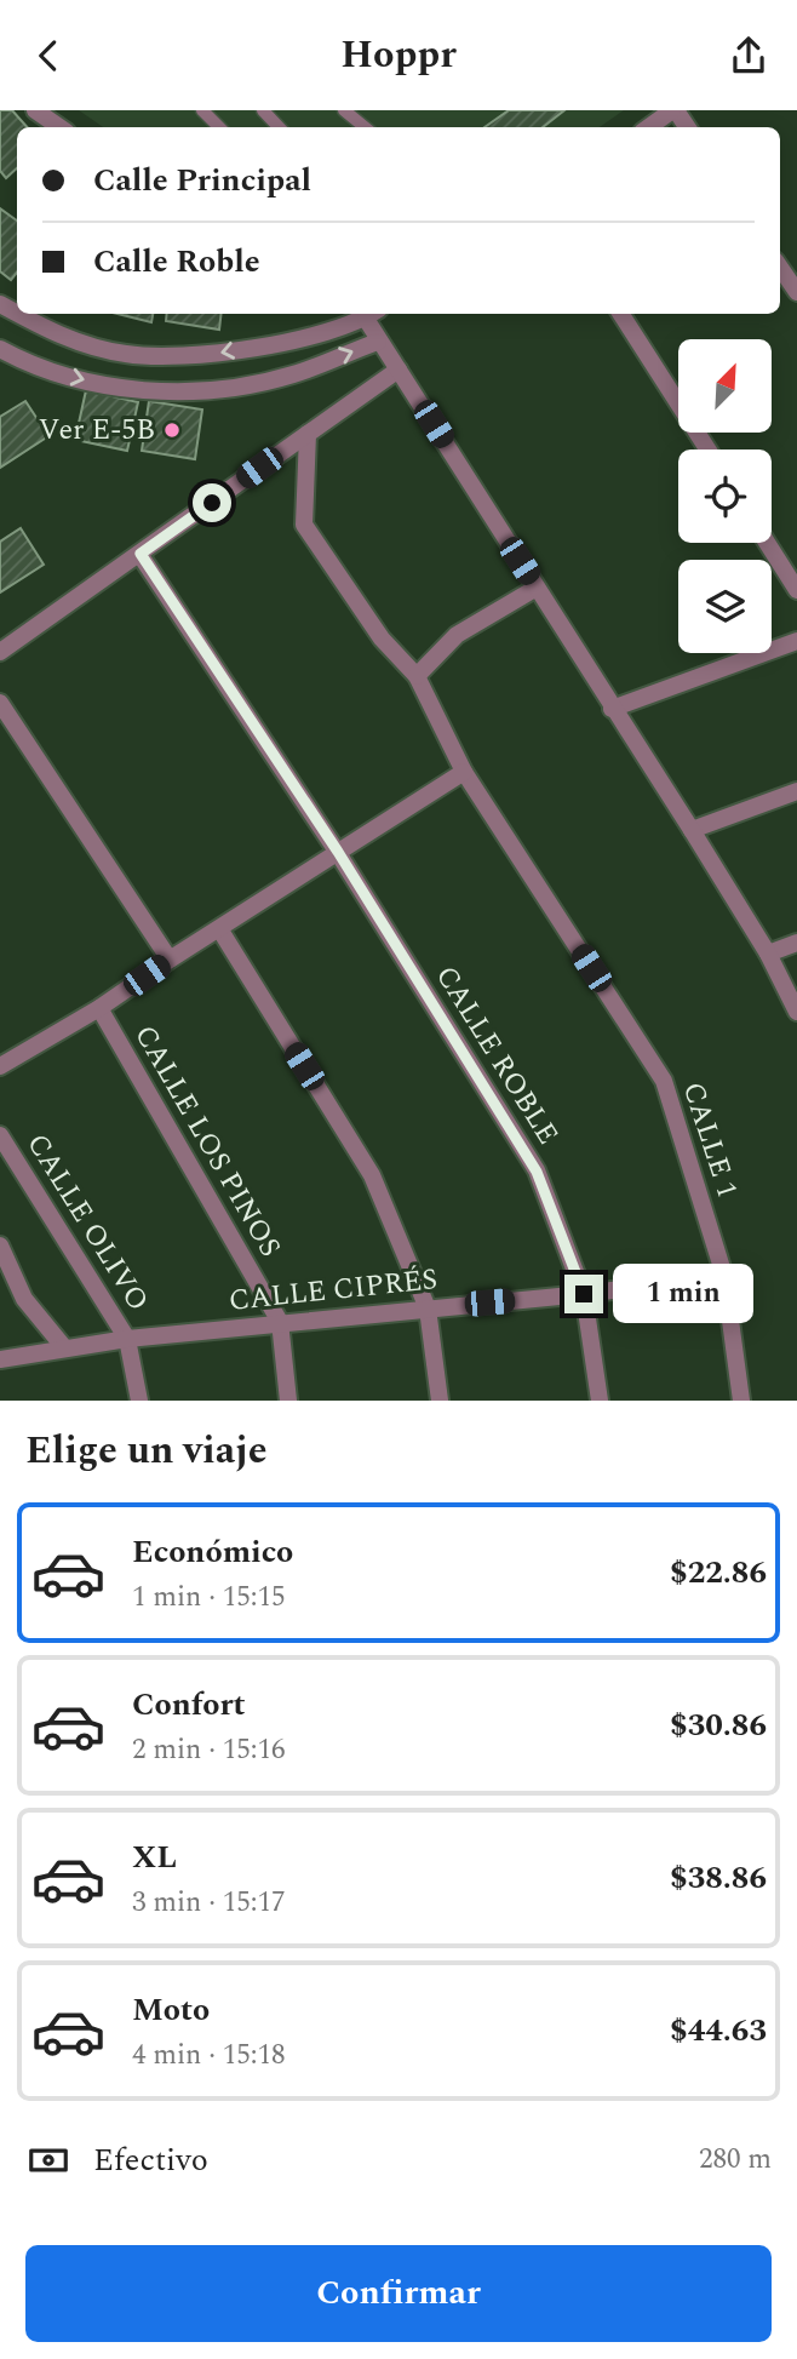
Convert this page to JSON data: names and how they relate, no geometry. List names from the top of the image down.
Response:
{
  "streets": {
    "street": [
      "CALLE ROBLE",
      "CALLE 1",
      "CALLE LOS PINOS",
      "CALLE OLIVO",
      "CALLE CIPRÉS"
    ]
  },
  "crossings": [
    ["CALLE ROBLE", "CALLE CIPRÉS"],
    ["CALLE 1", "CALLE CIPRÉS"],
    ["CALLE LOS PINOS", "CALLE CIPRÉS"],
    ["CALLE OLIVO", "CALLE CIPRÉS"]
  ],
  "places": ["Ver E-5B"],
  "north": "top right",
  "page": {
    "header": "Hoppr",
    "banner": ["Calle Principal", "Calle Roble"],
    "bubble": "1 min",
    "heading": "Elige un viaje",
    "list": [
      {
        "name": "Económico",
        "note": "1 min · 15:15",
        "value": "$22.86"
      },
      {
        "name": "Confort",
        "note": "2 min · 15:16",
        "value": "$30.86"
      },
      {
        "name": "XL",
        "note": "3 min · 15:17",
        "value": "$38.86"
      },
      {
        "name": "Moto",
        "note": "4 min · 15:18",
        "value": "$44.63"
      }
    ],
    "pay": ["Efectivo", "280 m"],
    "buttons": "Confirmar"
  }
}
